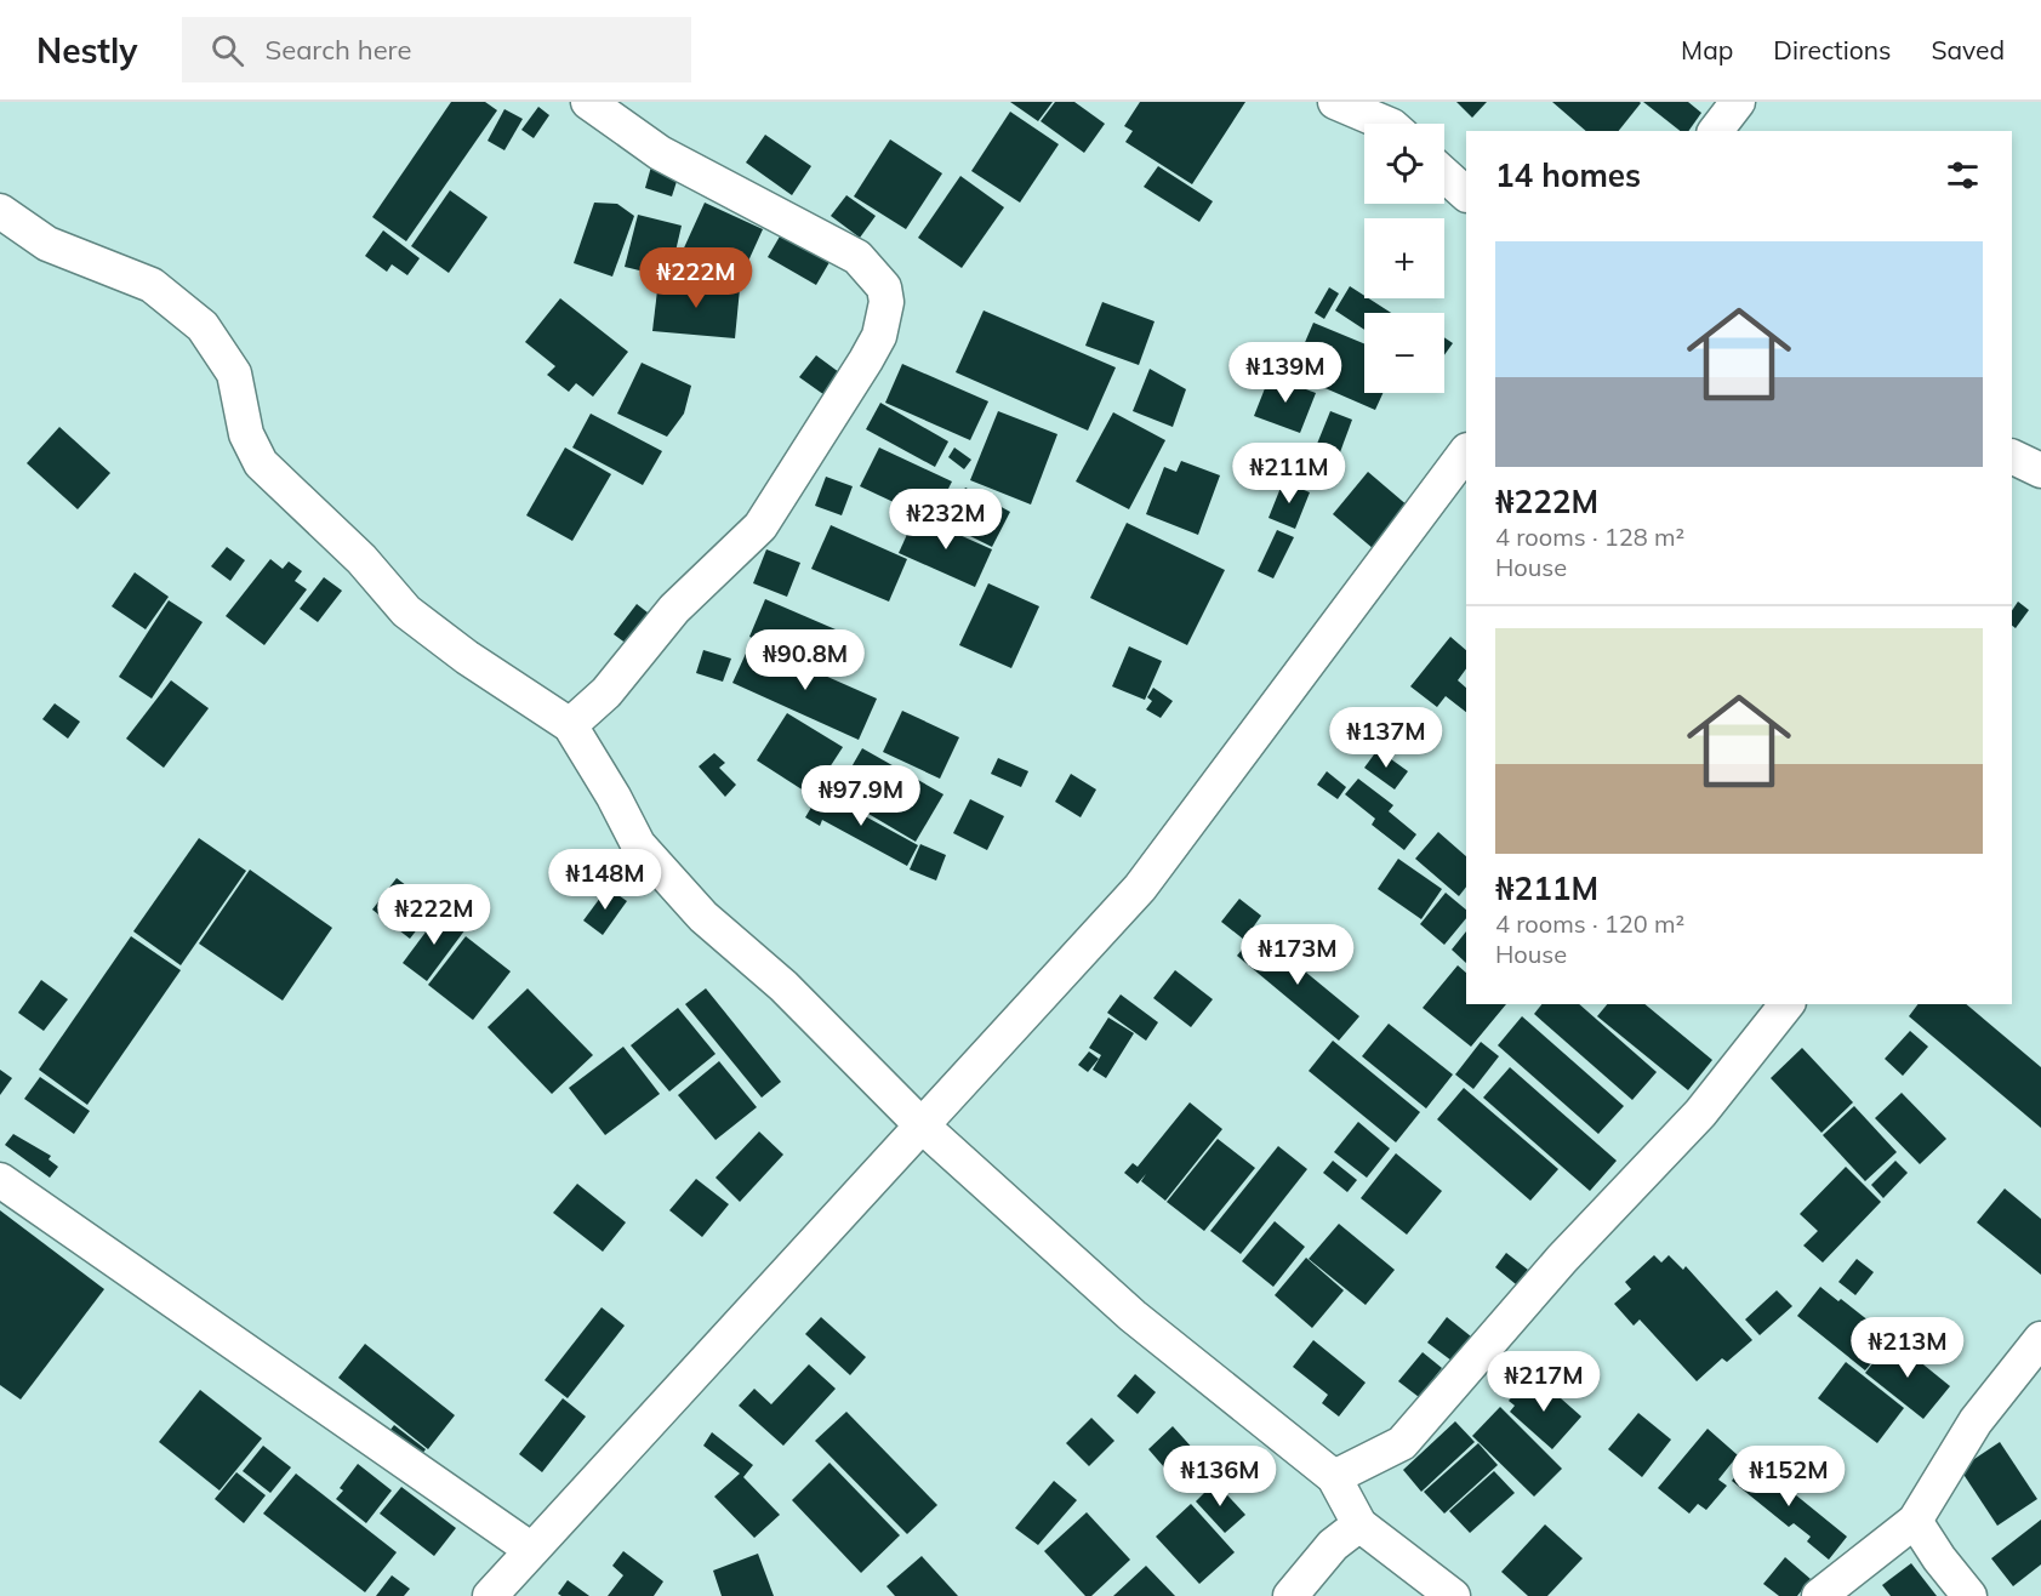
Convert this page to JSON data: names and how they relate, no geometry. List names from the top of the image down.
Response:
{
  "page": {
    "header": "Nestly",
    "search": "Search here",
    "nav": ["Map", "Directions", "Saved"],
    "map_buttons": ["+", "−"],
    "heading": "14 homes",
    "list": [
      {
        "name": "₦222M",
        "note": "4 rooms · 128 m² · House"
      },
      {
        "name": "₦211M",
        "note": "4 rooms · 120 m² · House"
      }
    ],
    "price": [
      "₦222M",
      "₦139M",
      "₦211M",
      "₦232M",
      "₦90.8M",
      "₦137M",
      "₦97.9M",
      "₦148M",
      "₦222M",
      "₦173M",
      "₦213M",
      "₦217M",
      "₦136M",
      "₦152M"
    ]
  }
}
